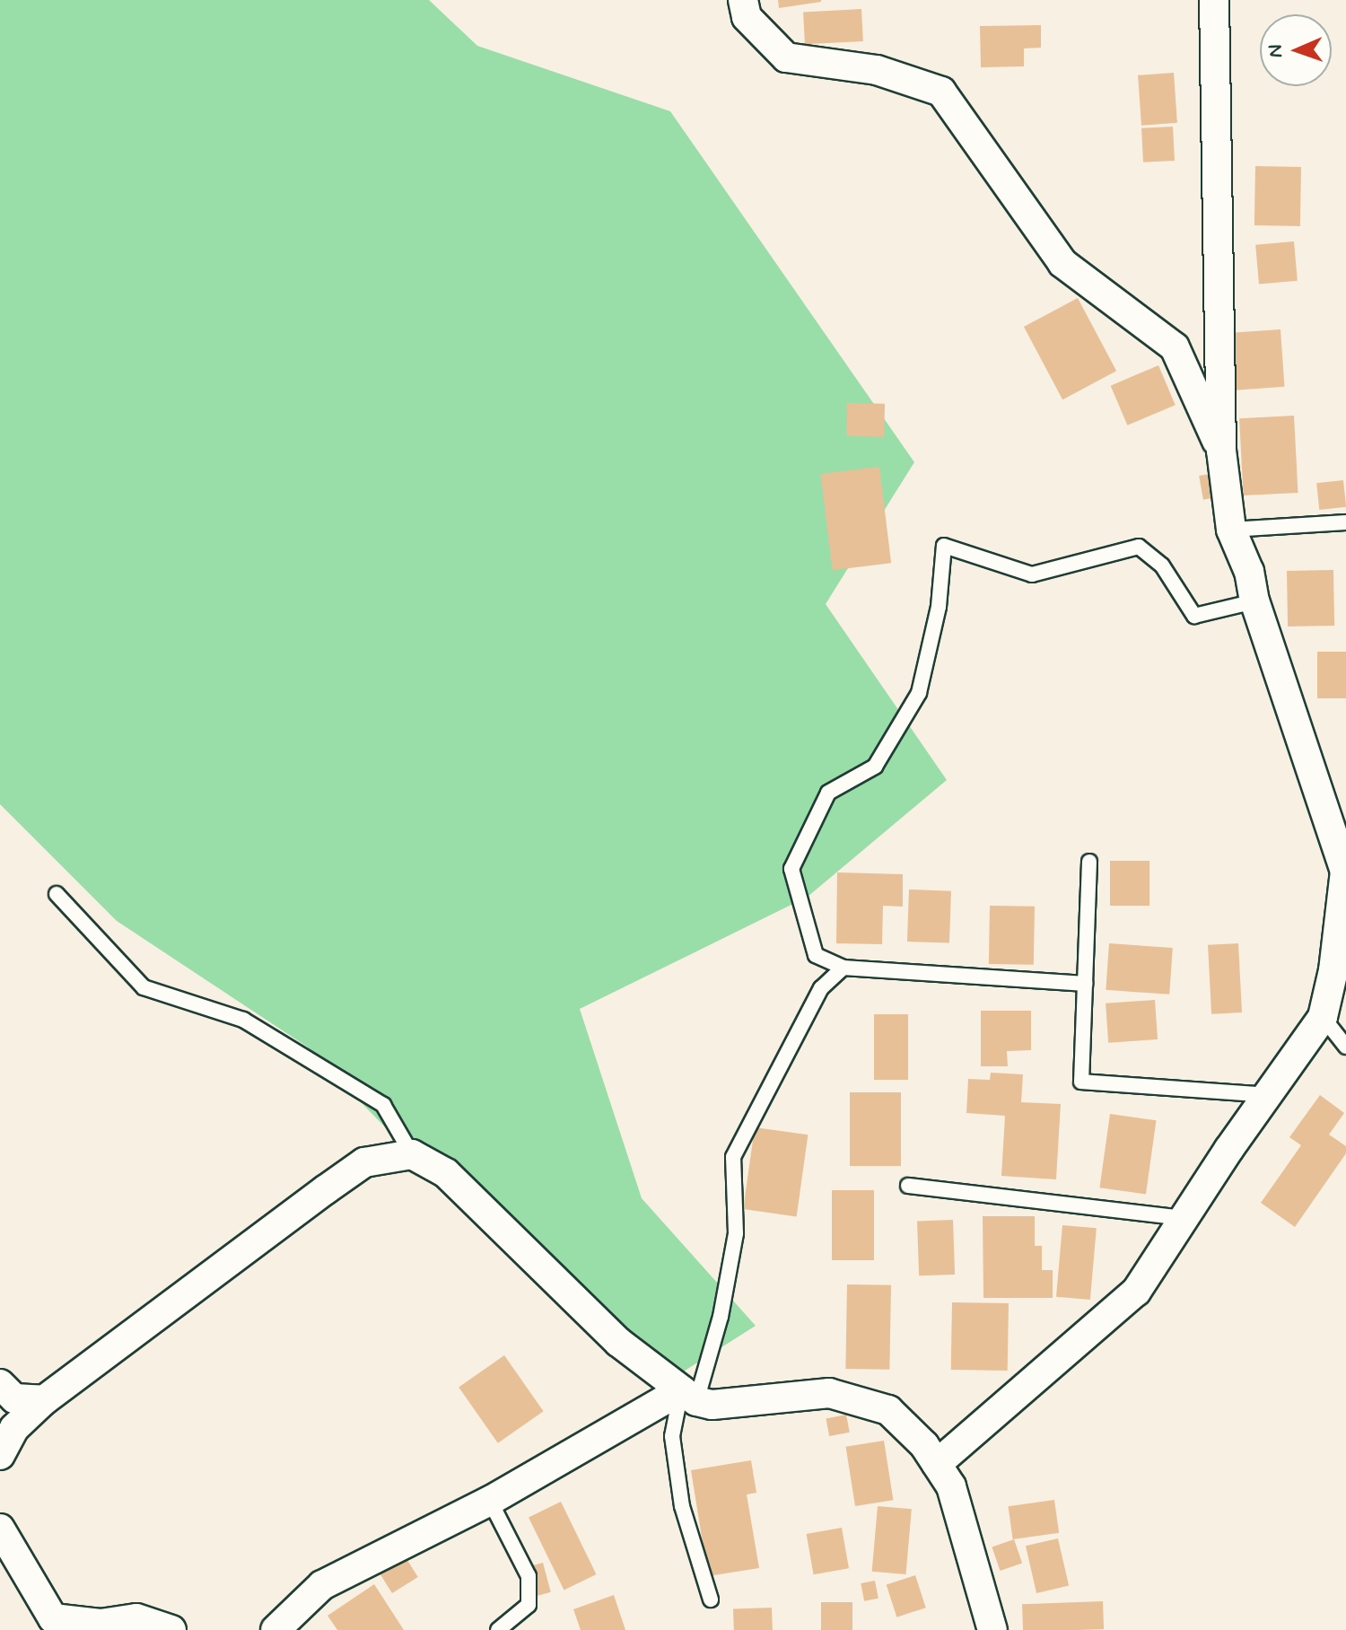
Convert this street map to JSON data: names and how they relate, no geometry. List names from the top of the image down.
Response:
{
  "north": "left"
}
